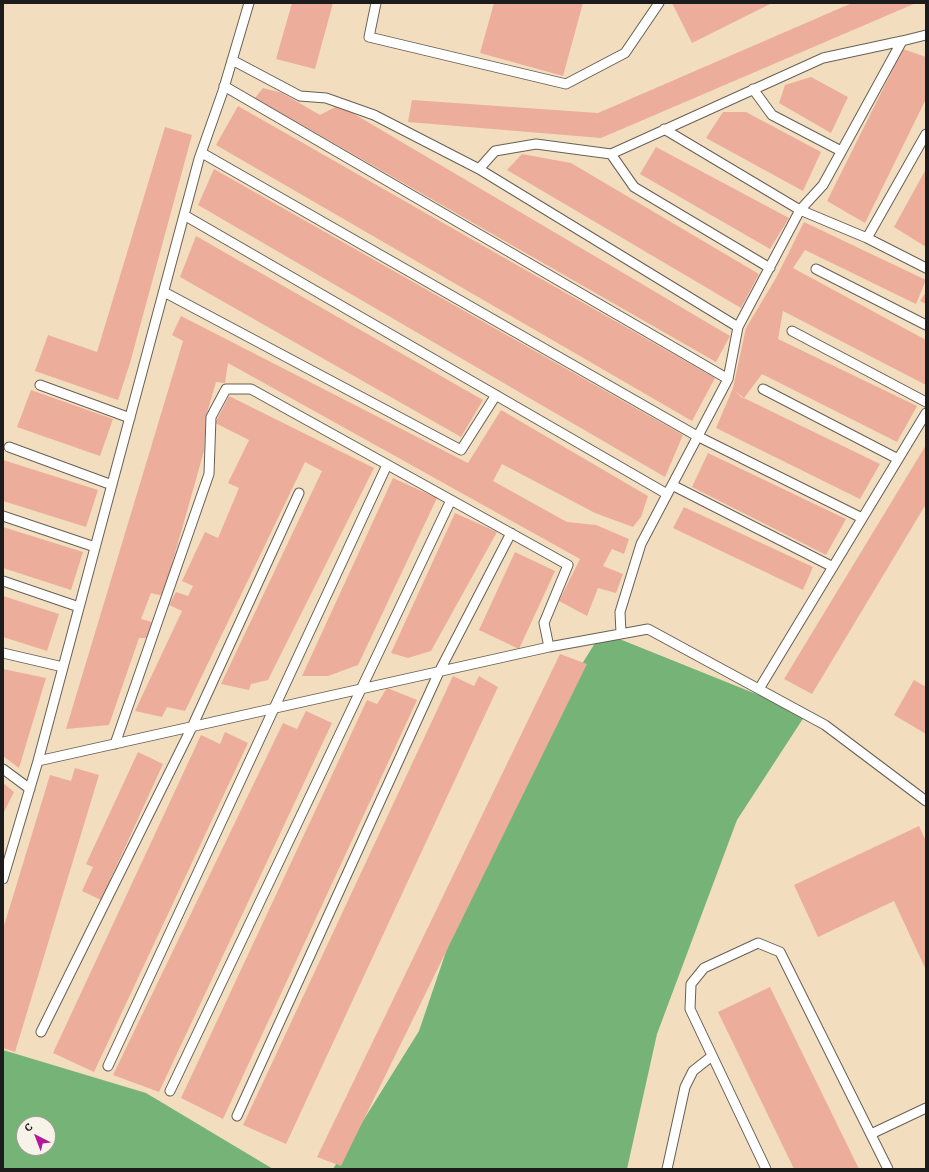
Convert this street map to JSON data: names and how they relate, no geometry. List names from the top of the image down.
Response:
{
  "north": "top left"
}
